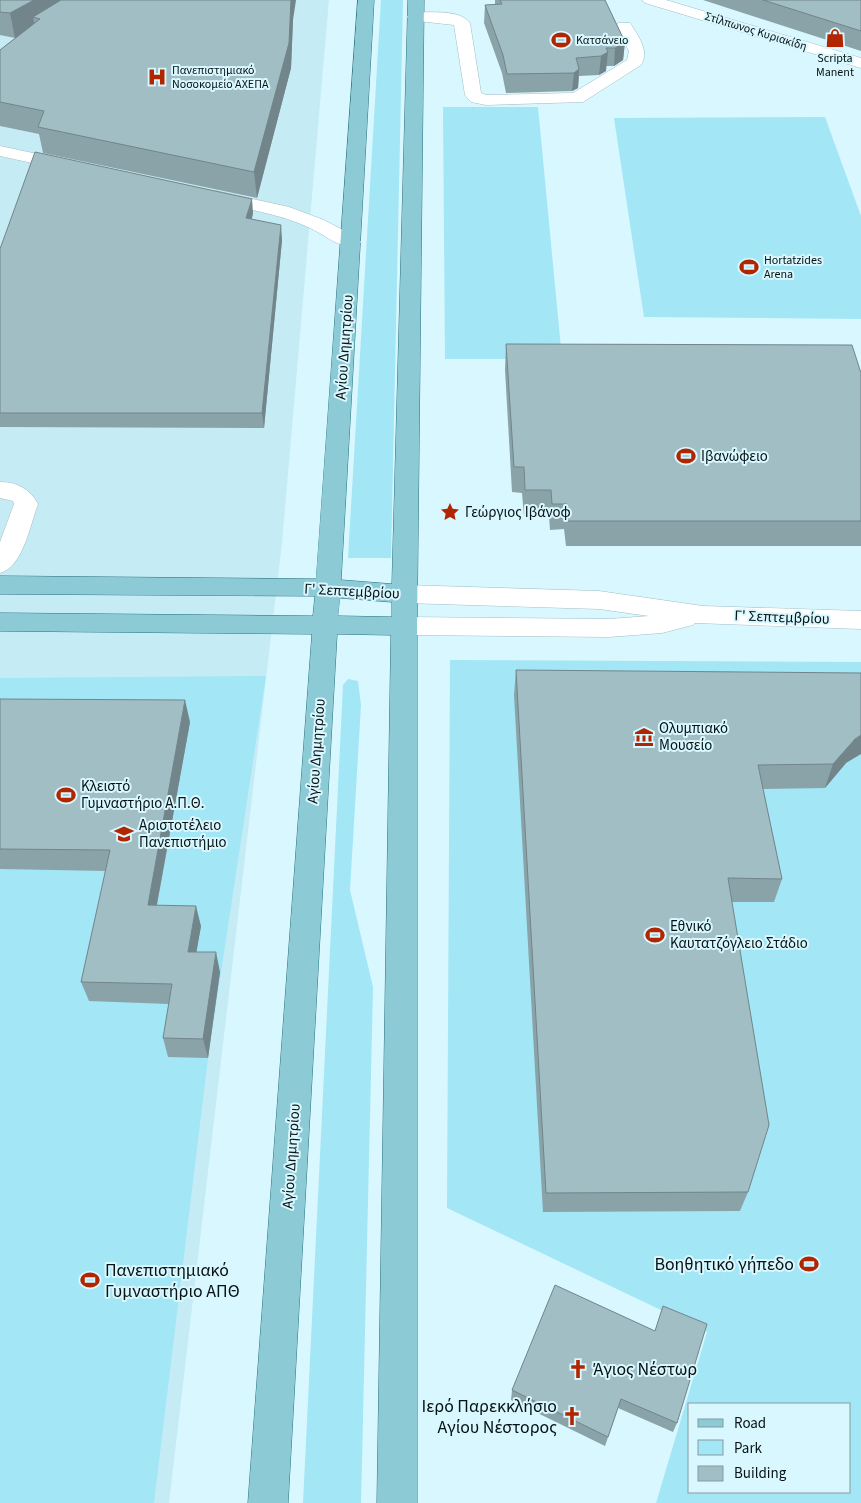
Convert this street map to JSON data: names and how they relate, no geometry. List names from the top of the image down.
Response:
{
  "streets": {
    "main road": ["Αγίου Δημητρίου", "Γ' Σεπτεμβρίου"],
    "street": ["Στίλπωνος Κυριακίδη"]
  },
  "crossings": [
    ["Αγίου Δημητρίου", "Γ' Σεπτεμβρίου"]
  ],
  "places": {
    "shop": ["Scripta Manent"],
    "sports": [
      "Κατσάνειο",
      "Hortatzides Arena",
      "Ιβανώφειο",
      "Κλειστό Γυμναστήριο Α.Π.Θ.",
      "Εθνικό Καυτατζόγλειο Στάδιο",
      "Βοηθητικό γήπεδο",
      "Πανεπιστημιακό Γυμναστήριο ΑΠΘ"
    ],
    "hospital": ["Πανεπιστημιακό Νοσοκομείο ΑΧΕΠΑ"],
    "place": ["Γεώργιος Ιβάνοφ"],
    "museum": ["Ολυμπιακό Μουσείο"],
    "school or university": ["Αριστοτέλειο Πανεπιστήμιο"],
    "church": ["Άγιος Νέστωρ", "Ιερό Παρεκκλήσιο Αγίου Νέστορος"]
  },
  "legend": ["Road", "Park", "Building"]
}
